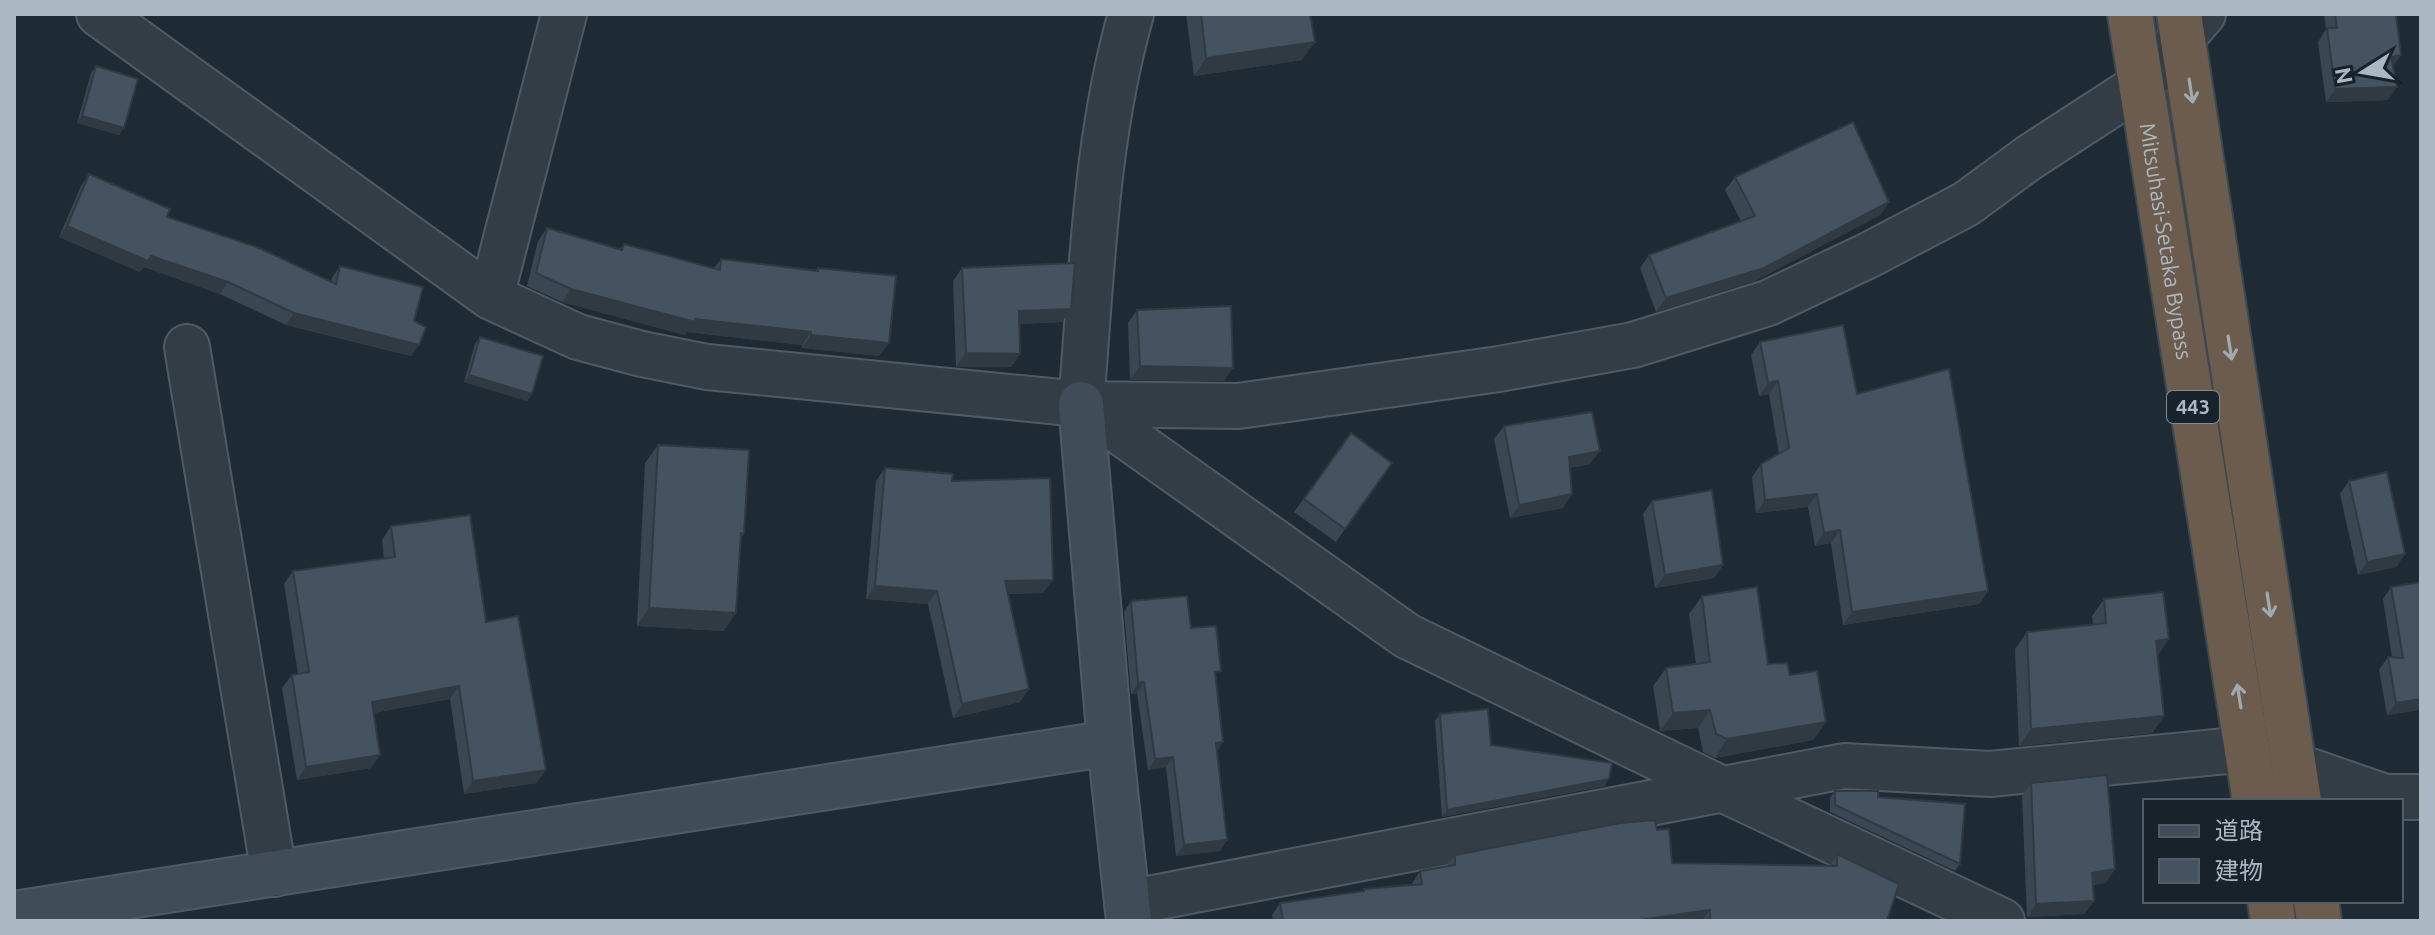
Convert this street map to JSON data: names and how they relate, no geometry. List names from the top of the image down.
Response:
{
  "streets": {
    "highway": ["Mitsuhasi-Setaka Bypass", "443"]
  },
  "legend": ["道路", "建物"],
  "north": "left"
}
